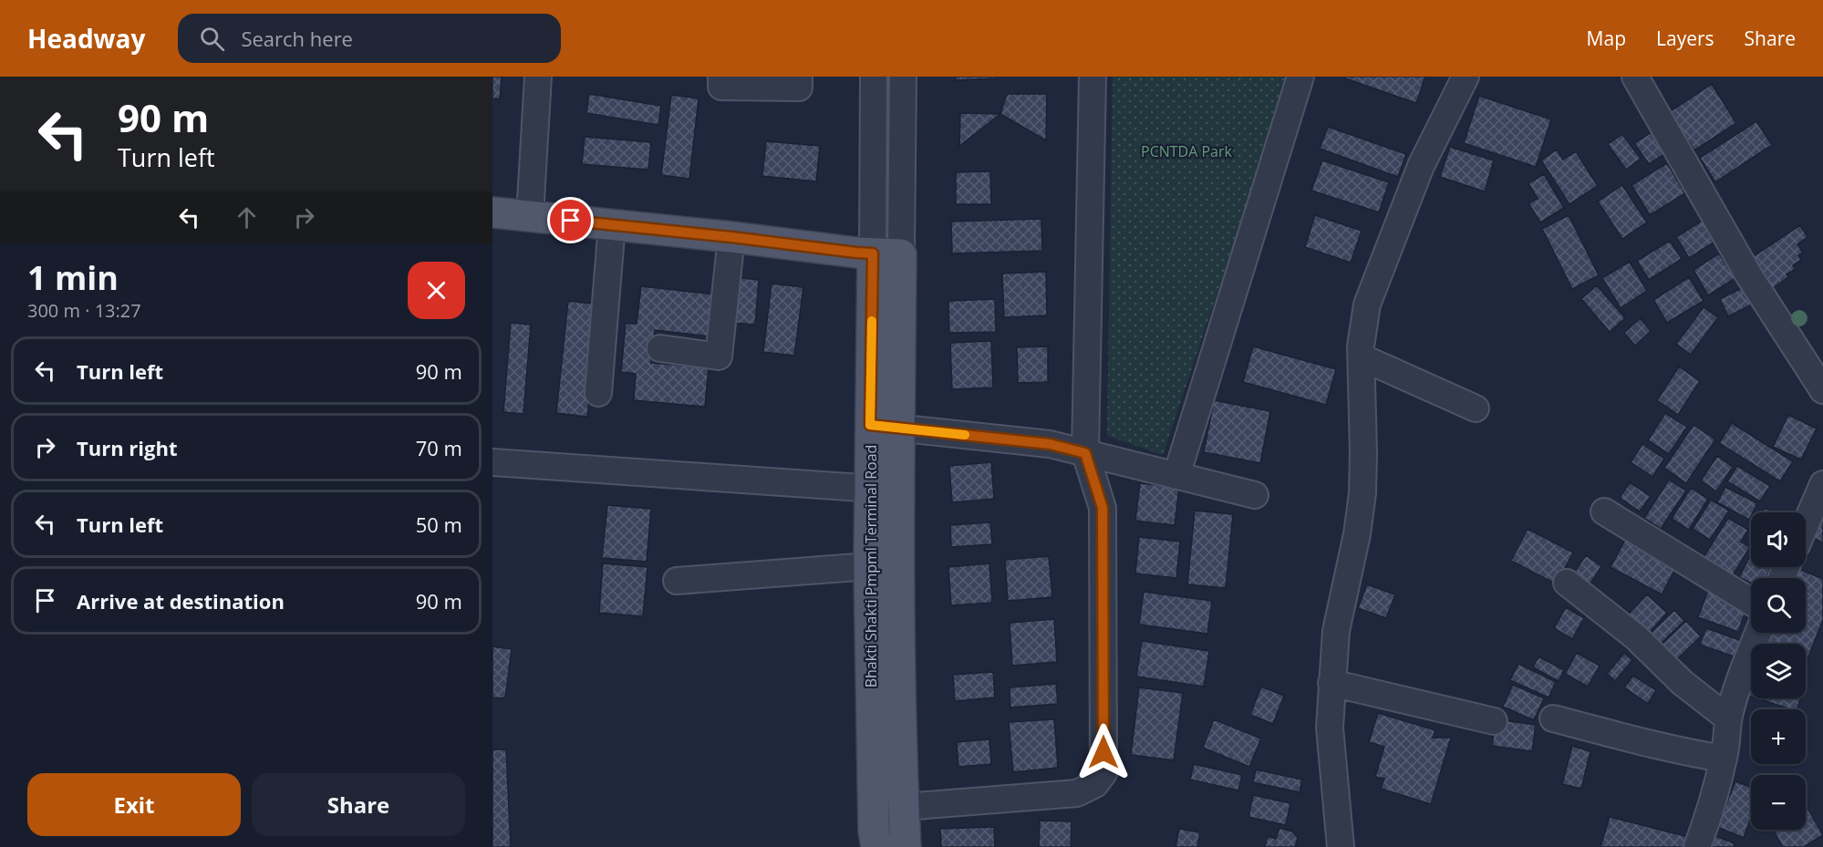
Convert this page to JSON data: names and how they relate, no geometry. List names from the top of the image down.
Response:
{
  "streets": {
    "main road": ["Bhakti Shakti Pmpml Terminal Road"]
  },
  "parks": ["PCNTDA Park"],
  "page": {
    "header": "Headway",
    "search": "Search here",
    "nav": ["Map", "Layers", "Share"],
    "turn": ["90 m", "Turn left"],
    "heading": ["1 min", "300 m · 13:27"],
    "list": [
      {
        "name": "Turn left",
        "value": "90 m"
      },
      {
        "name": "Turn right",
        "value": "70 m"
      },
      {
        "name": "Turn left",
        "value": "50 m"
      },
      {
        "name": "Arrive at destination",
        "value": "90 m"
      }
    ],
    "map_buttons": ["+", "−"],
    "buttons": ["Exit", "Share"]
  }
}
